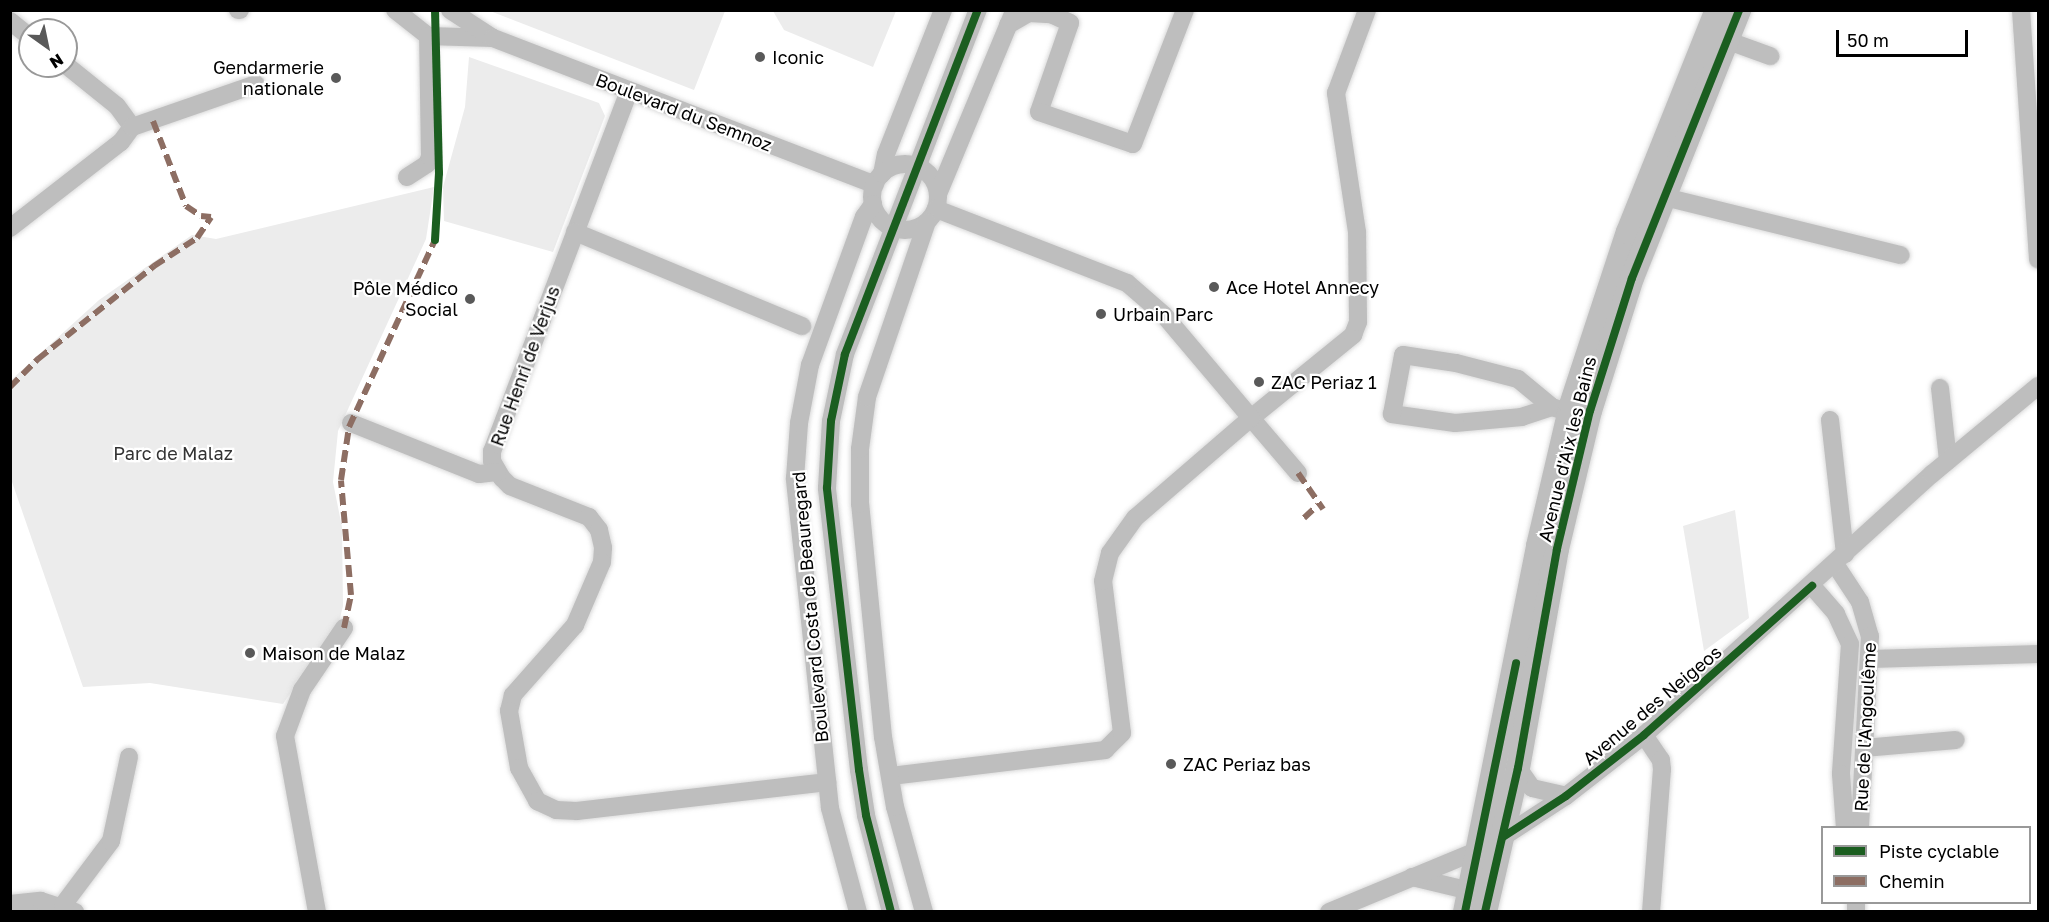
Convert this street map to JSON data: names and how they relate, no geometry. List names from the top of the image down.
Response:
{
  "streets": {
    "main road": ["Avenue d'Aix les Bains"],
    "street": [
      "Boulevard du Semnoz",
      "Rue Henri de Verjus",
      "Boulevard Costa de Beauregard",
      "Avenue des Neigeos",
      "Rue de l'Angoulême"
    ]
  },
  "crossings": [
    ["Boulevard du Semnoz", "Rue Henri de Verjus"],
    ["Boulevard du Semnoz", "Boulevard Costa de Beauregard"],
    ["Rue Henri de Verjus", "Boulevard Costa de Beauregard"],
    ["Avenue d'Aix les Bains", "Avenue des Neigeos"],
    ["Avenue des Neigeos", "Rue de l'Angoulême"]
  ],
  "parks": ["Parc de Malaz"],
  "places": [
    "Iconic",
    "Gendarmerie nationale",
    "Ace Hotel Annecy",
    "Pôle Médico Social",
    "Urbain Parc",
    "ZAC Periaz 1",
    "Maison de Malaz",
    "ZAC Periaz bas"
  ],
  "legend": ["Piste cyclable", "Chemin"],
  "scale_bar": "50 m",
  "north": "bottom right"
}
